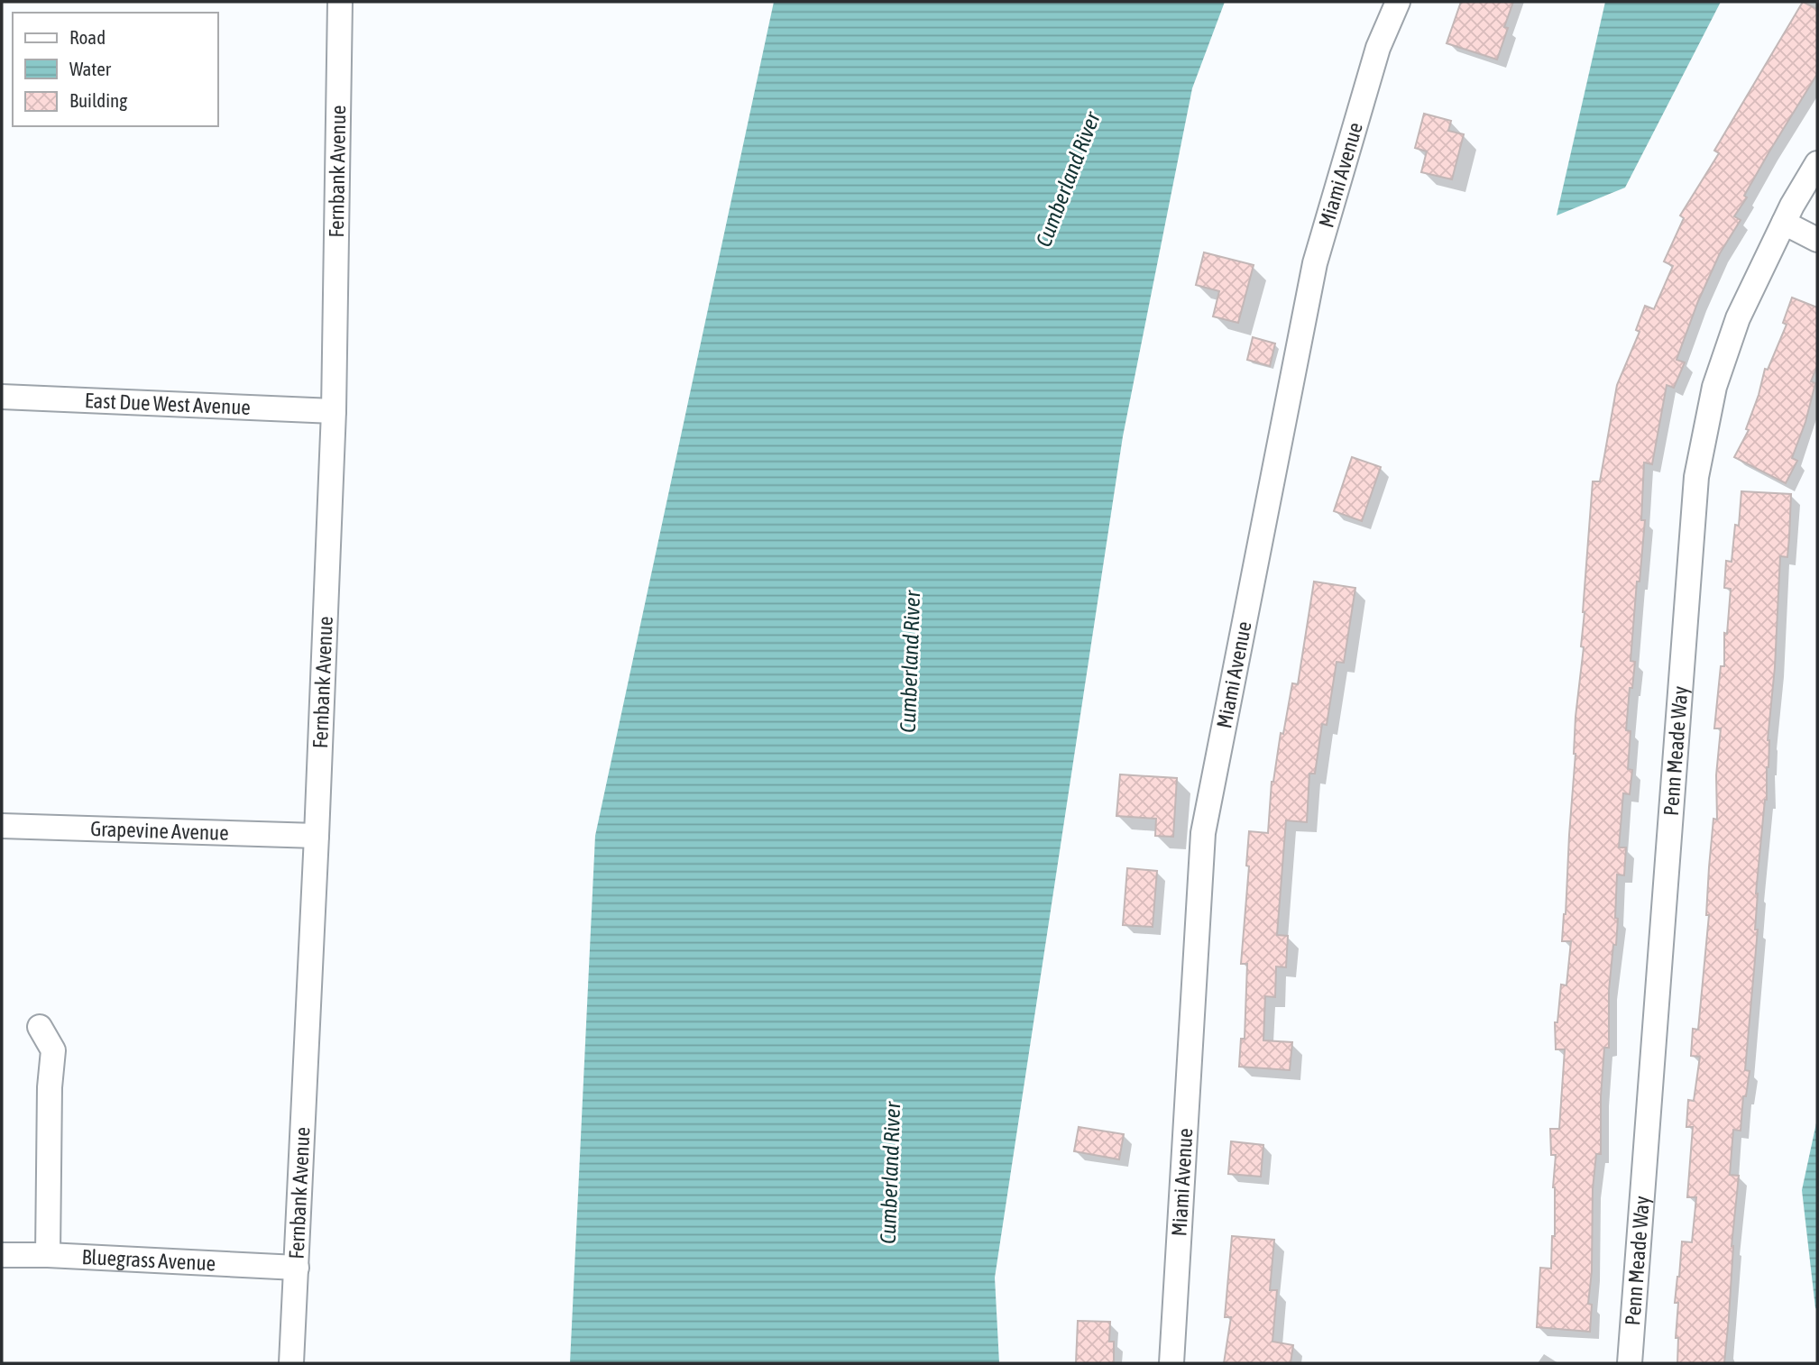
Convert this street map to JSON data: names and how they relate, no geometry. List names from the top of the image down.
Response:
{
  "streets": {
    "street": [
      "Fernbank Avenue",
      "Miami Avenue",
      "East Due West Avenue",
      "Penn Meade Way",
      "Grapevine Avenue",
      "Bluegrass Avenue"
    ]
  },
  "crossings": [
    ["Fernbank Avenue", "East Due West Avenue"],
    ["Fernbank Avenue", "Grapevine Avenue"],
    ["Fernbank Avenue", "Bluegrass Avenue"]
  ],
  "water": ["Cumberland River"],
  "legend": ["Road", "Water", "Building"]
}
